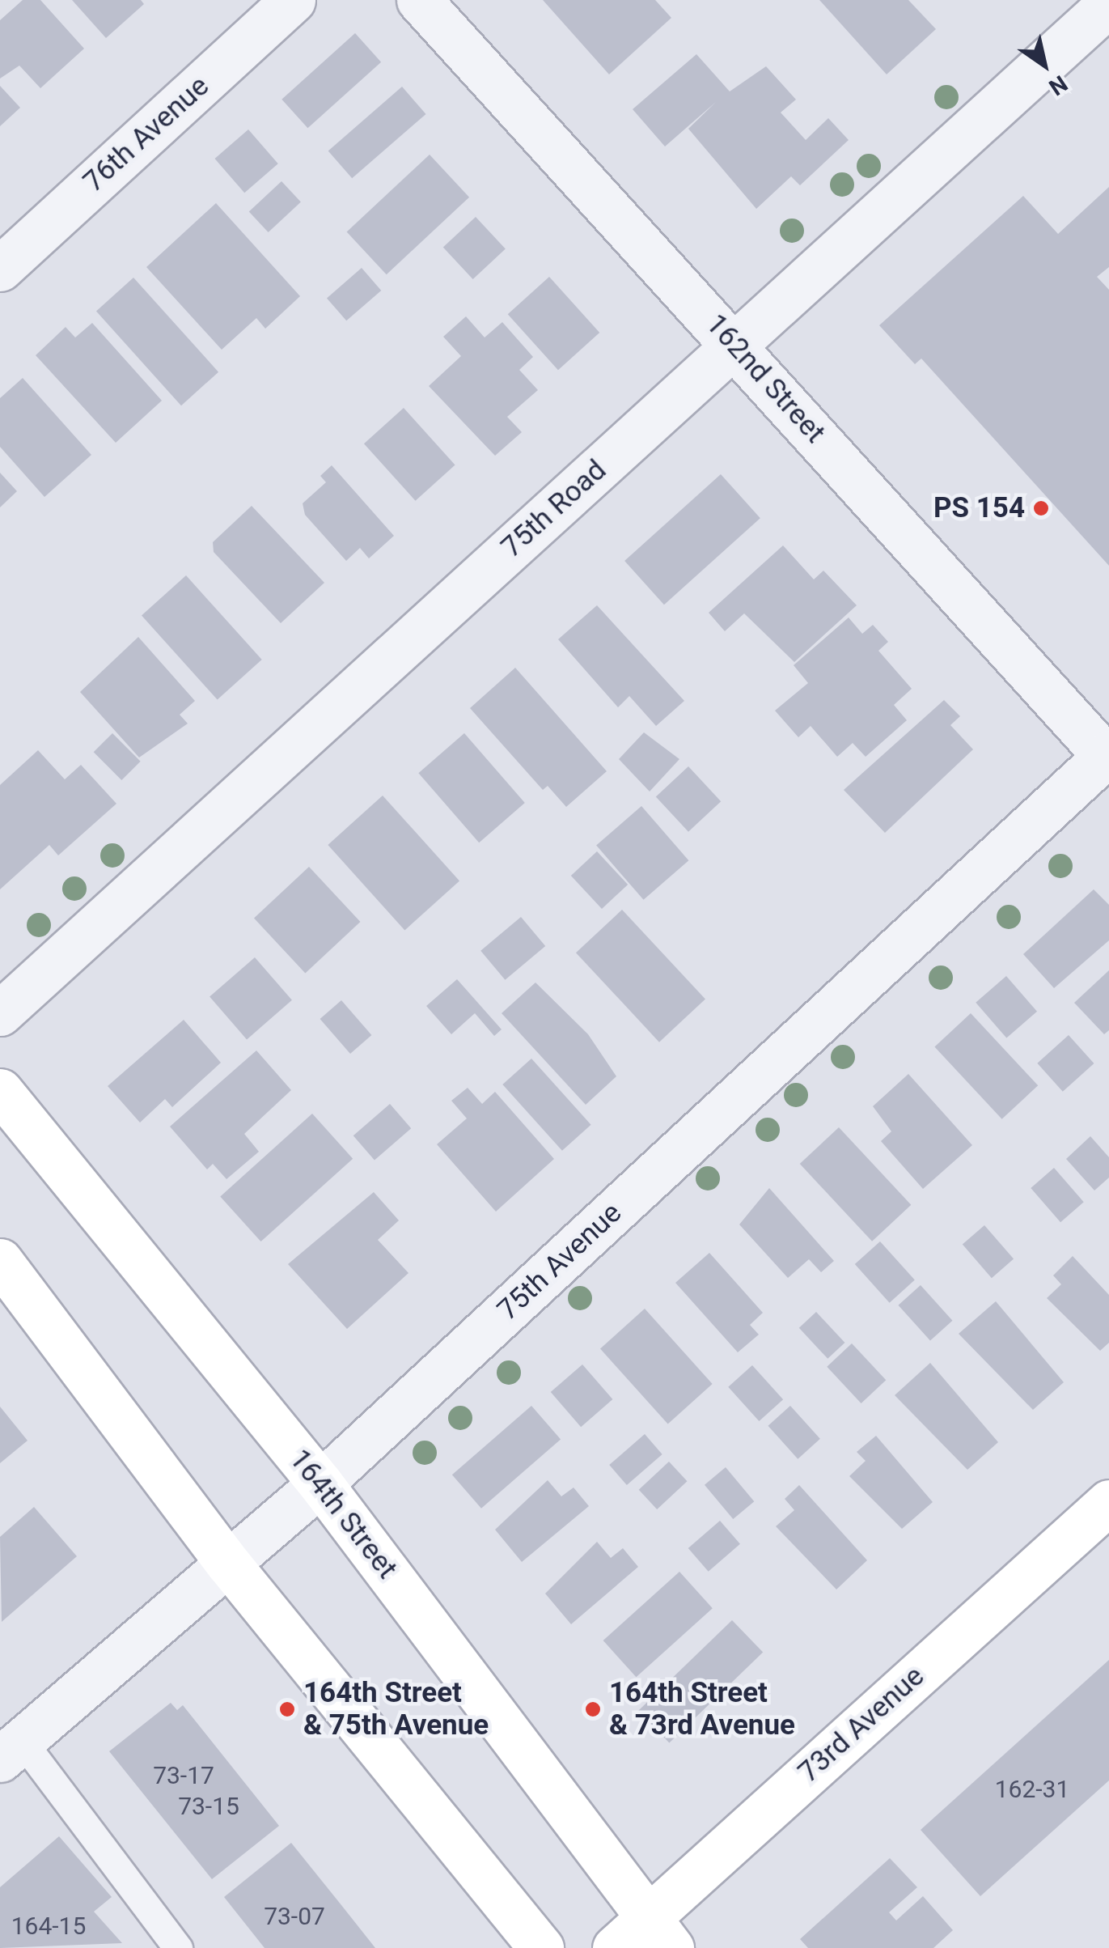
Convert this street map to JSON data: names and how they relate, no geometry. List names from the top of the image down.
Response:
{
  "streets": {
    "street": [
      "76th Avenue",
      "162nd Street",
      "75th Road",
      "75th Avenue",
      "164th Street",
      "73rd Avenue"
    ]
  },
  "crossings": [
    ["162nd Street", "75th Road"],
    ["162nd Street", "75th Avenue"],
    ["75th Avenue", "164th Street"],
    ["164th Street", "73rd Avenue"]
  ],
  "places": ["PS 154", "164th Street & 75th Avenue", "164th Street & 73rd Avenue"],
  "house_numbers": [
    "73-17",
    "162-31",
    "73-15",
    "73-07",
    "164-15"
  ],
  "north": "bottom right"
}
